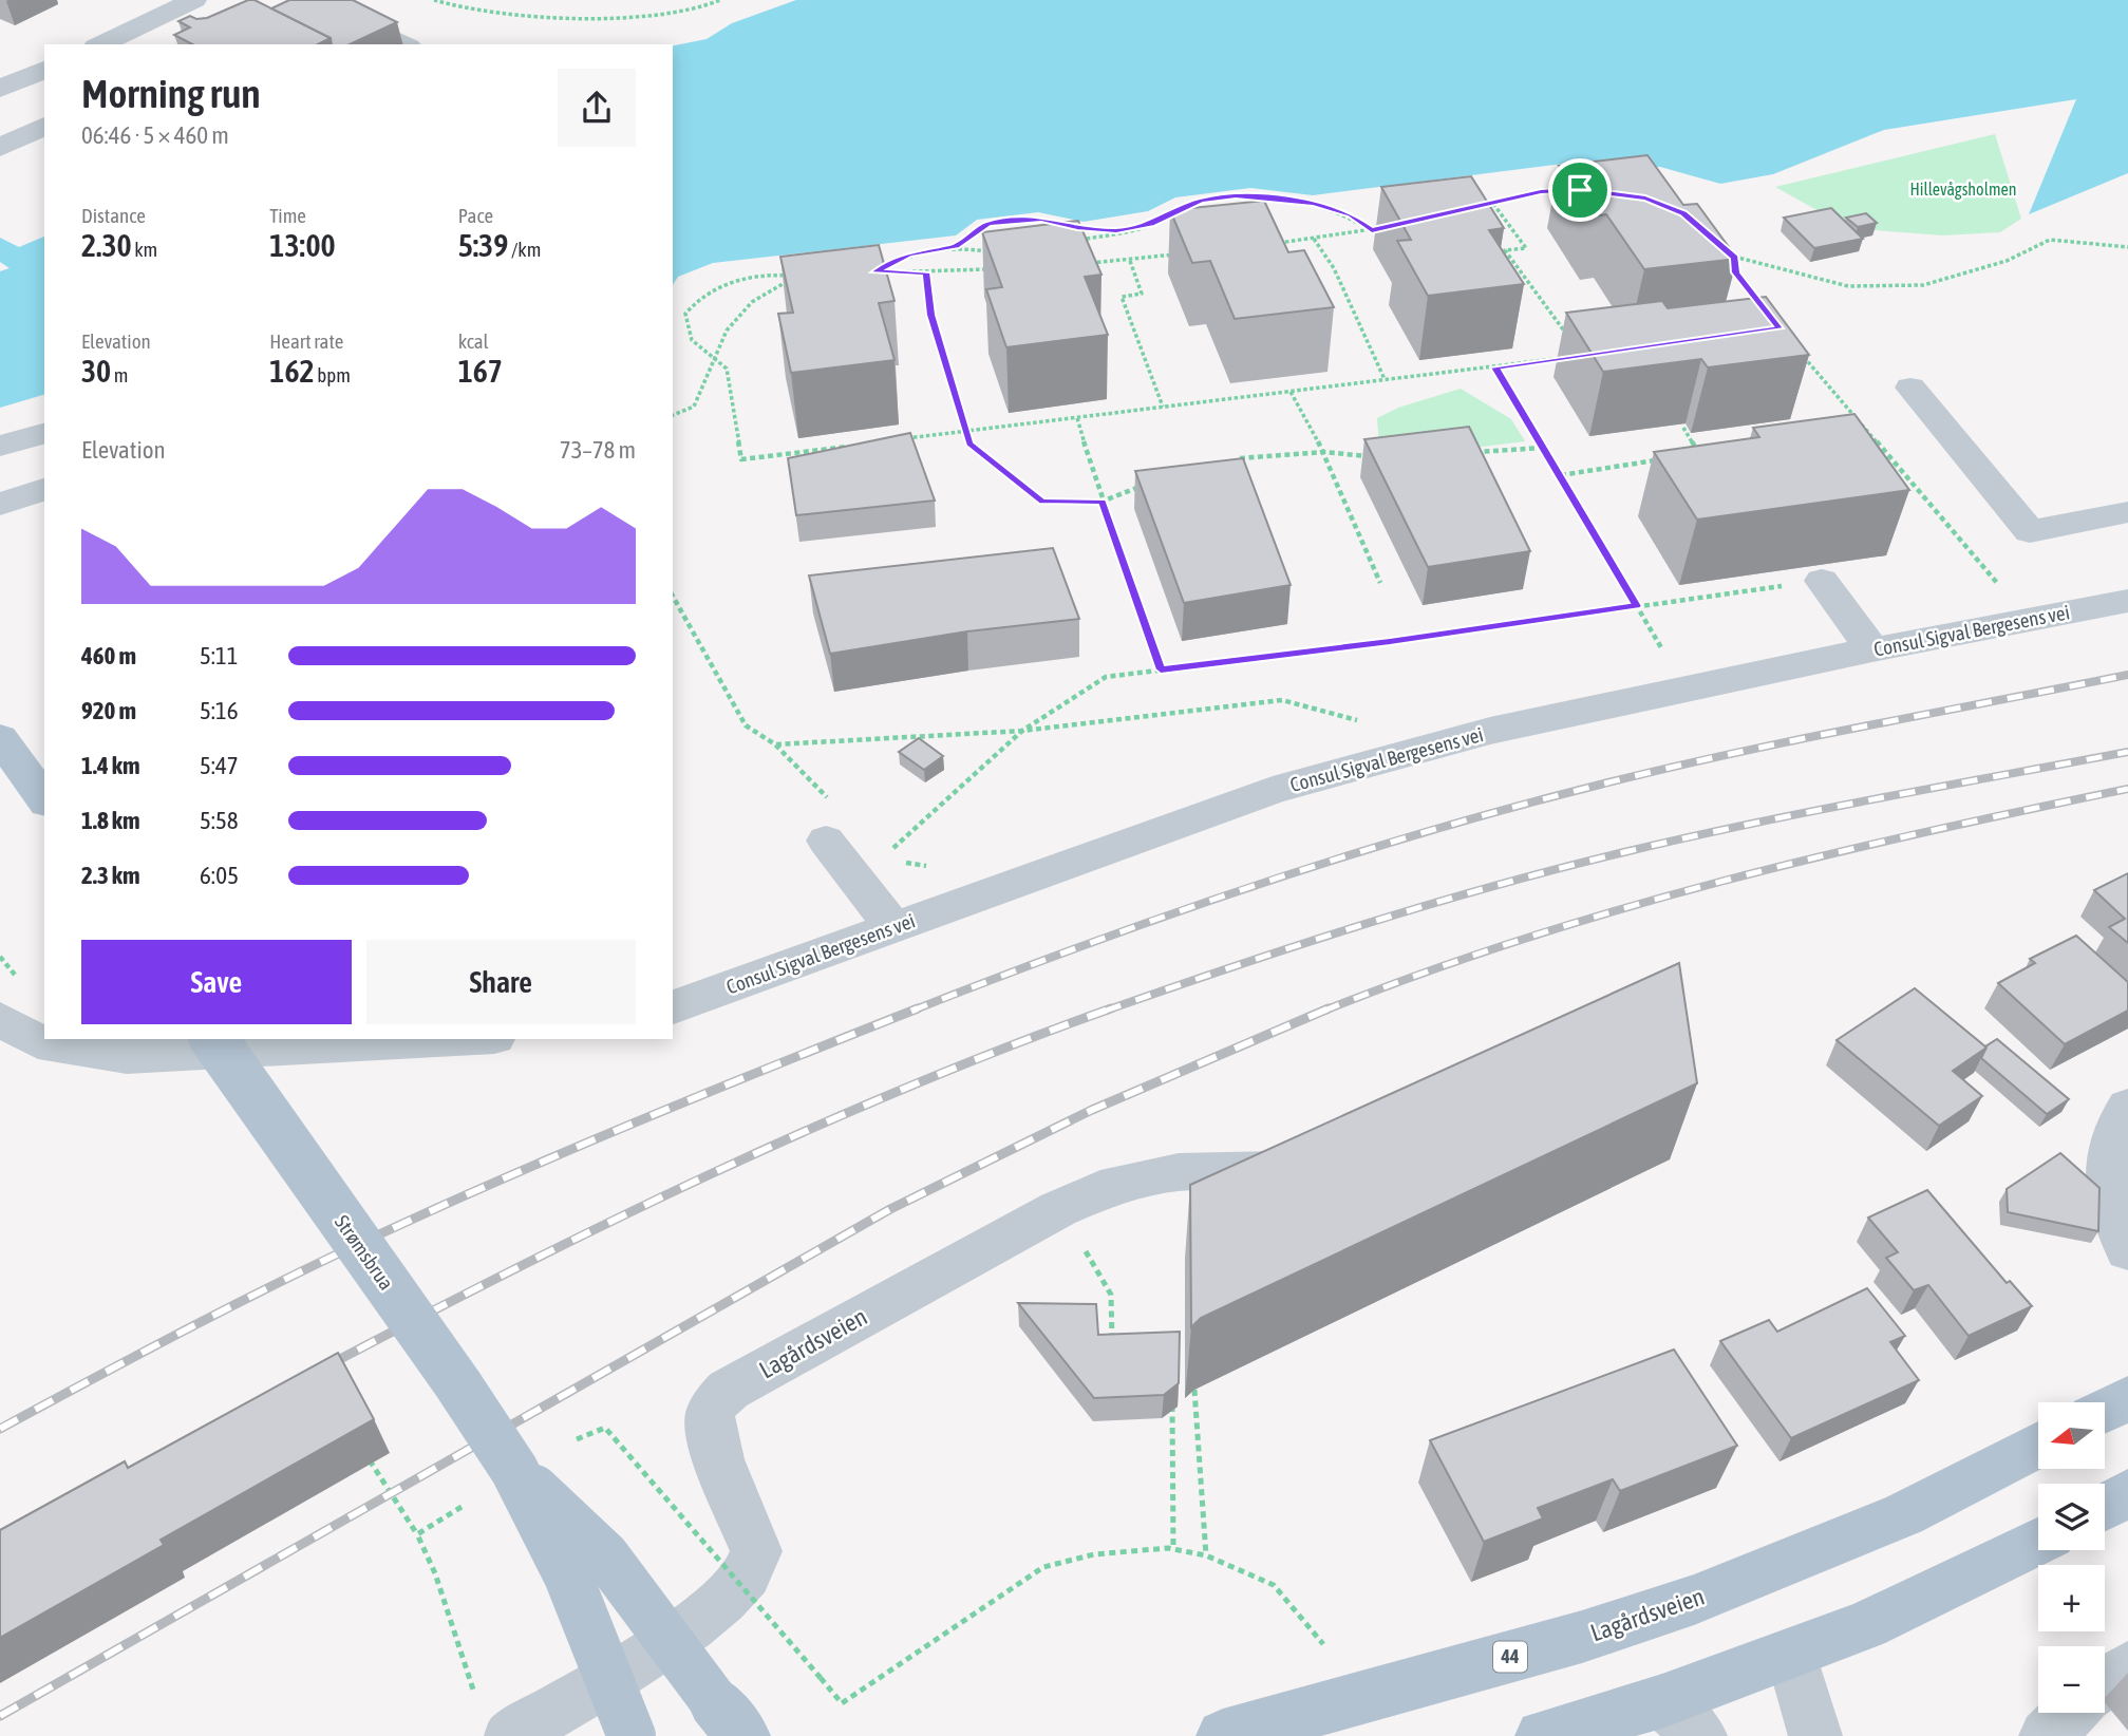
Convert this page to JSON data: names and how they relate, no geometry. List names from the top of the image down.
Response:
{
  "streets": {
    "main road": ["Strømsbrua", "Lagårdsveien", "44"],
    "street": ["Consul Sigval Bergesens vei"]
  },
  "parks": ["Hillevågsholmen"],
  "north": "left",
  "page": {
    "heading": ["Morning run", "06:46 · 5 × 460 m"],
    "stats": [
      ["Distance", "2.30 km"],
      ["Time", "13:00"],
      ["Pace", "5:39 /km"],
      ["Elevation", "30 m"],
      ["Heart rate", "162 bpm"],
      ["kcal", "167"]
    ],
    "chart": ["Elevation", "73–78 m"],
    "list": [
      {
        "name": "460 m",
        "note": "5:11"
      },
      {
        "name": "920 m",
        "note": "5:16"
      },
      {
        "name": "1.4 km",
        "note": "5:47"
      },
      {
        "name": "1.8 km",
        "note": "5:58"
      },
      {
        "name": "2.3 km",
        "note": "6:05"
      }
    ],
    "buttons": ["Save", "Share"],
    "map_buttons": ["+", "−"]
  }
}
